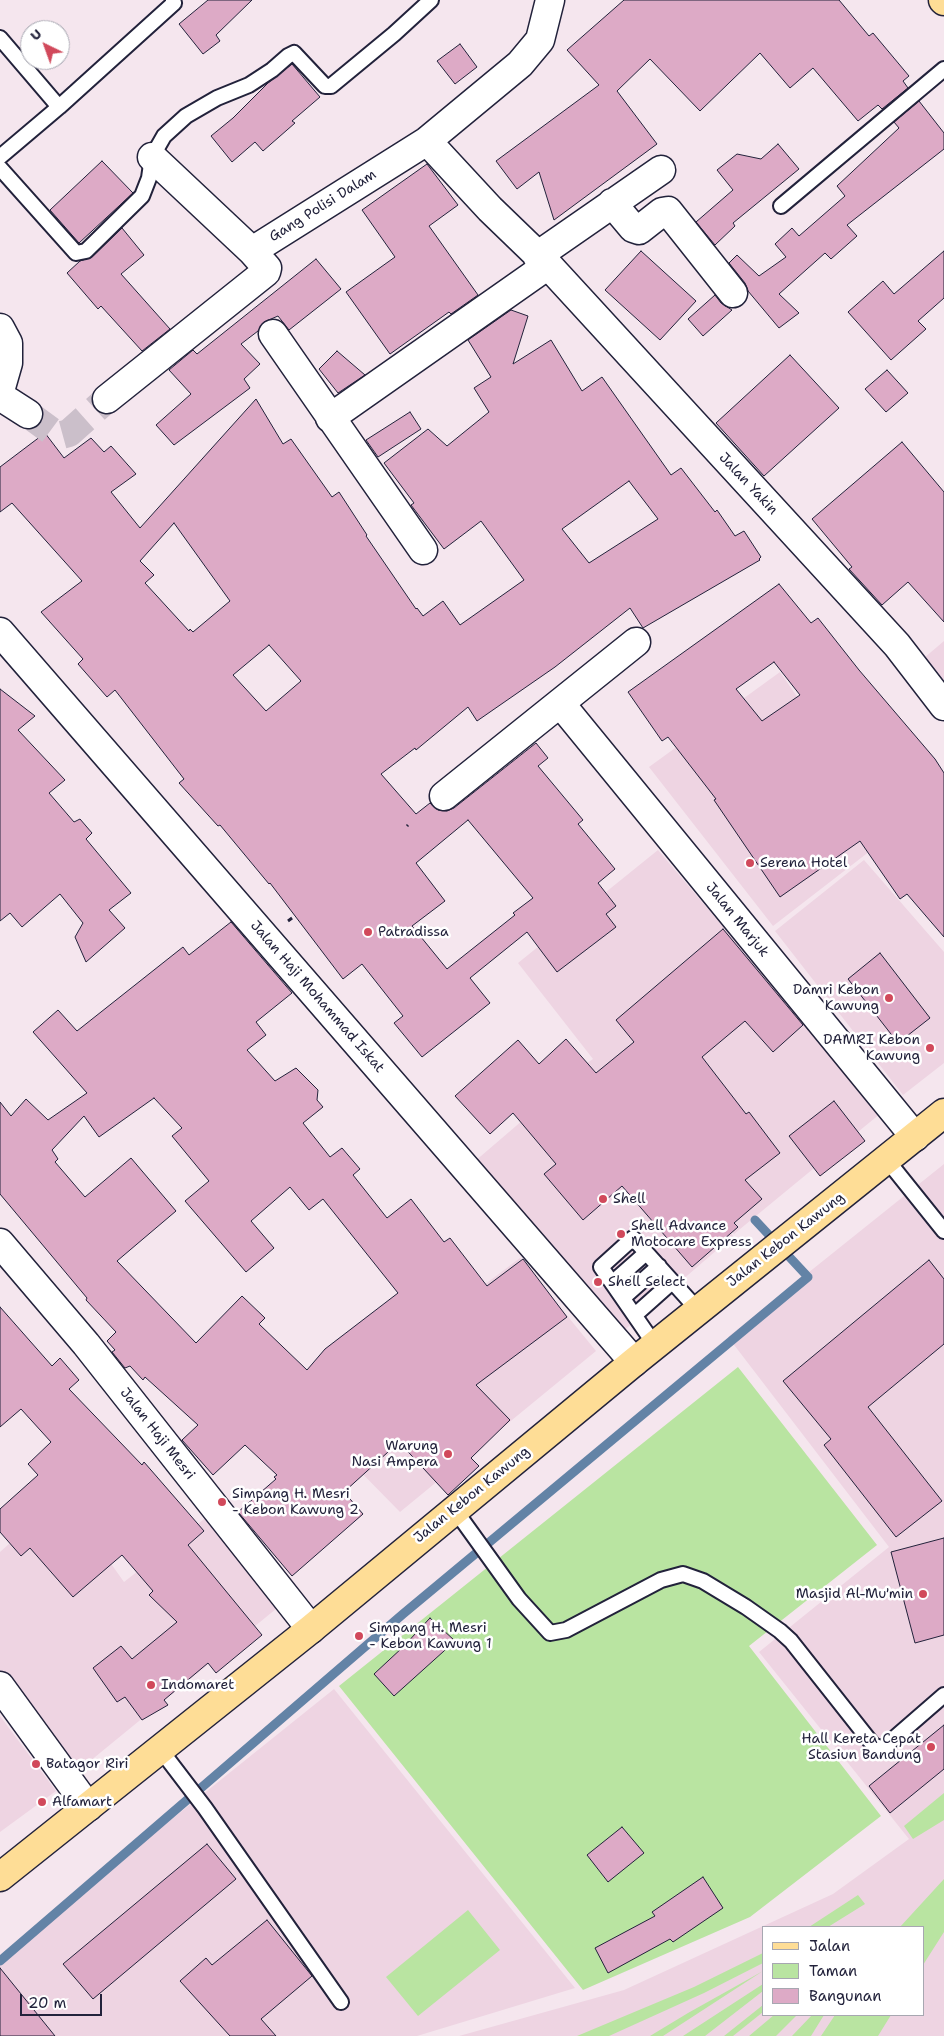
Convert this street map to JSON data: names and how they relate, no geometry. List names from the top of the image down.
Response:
{
  "streets": {
    "main road": ["Jalan Kebon Kawung"],
    "street": [
      "Gang Polisi Dalam",
      "Jalan Yakin",
      "Jalan Marjuk",
      "Jalan Haji Mohammad Iskat",
      "Jalan Haji Mesri"
    ]
  },
  "crossings": [
    ["Gang Polisi Dalam", "Jalan Yakin"],
    ["Jalan Marjuk", "Jalan Kebon Kawung"],
    ["Jalan Haji Mohammad Iskat", "Jalan Kebon Kawung"],
    ["Jalan Kebon Kawung", "Jalan Haji Mesri"]
  ],
  "places": [
    "Serena Hotel",
    "Patradissa",
    "Damri Kebon Kawung",
    "DAMRI Kebon Kawung",
    "Shell",
    "Shell Advance Motocare Express",
    "Shell Select",
    "Warung Nasi Ampera",
    "Simpang H. Mesri - Kebon Kawung 2",
    "Masjid Al-Mu'min",
    "Simpang H. Mesri - Kebon Kawung 1",
    "Indomaret",
    "Hall Kereta Cepat Stasiun Bandung",
    "Batagor Riri",
    "Alfamart"
  ],
  "legend": ["Jalan", "Taman", "Bangunan"],
  "scale_bar": "20 m",
  "north": "top left"
}
